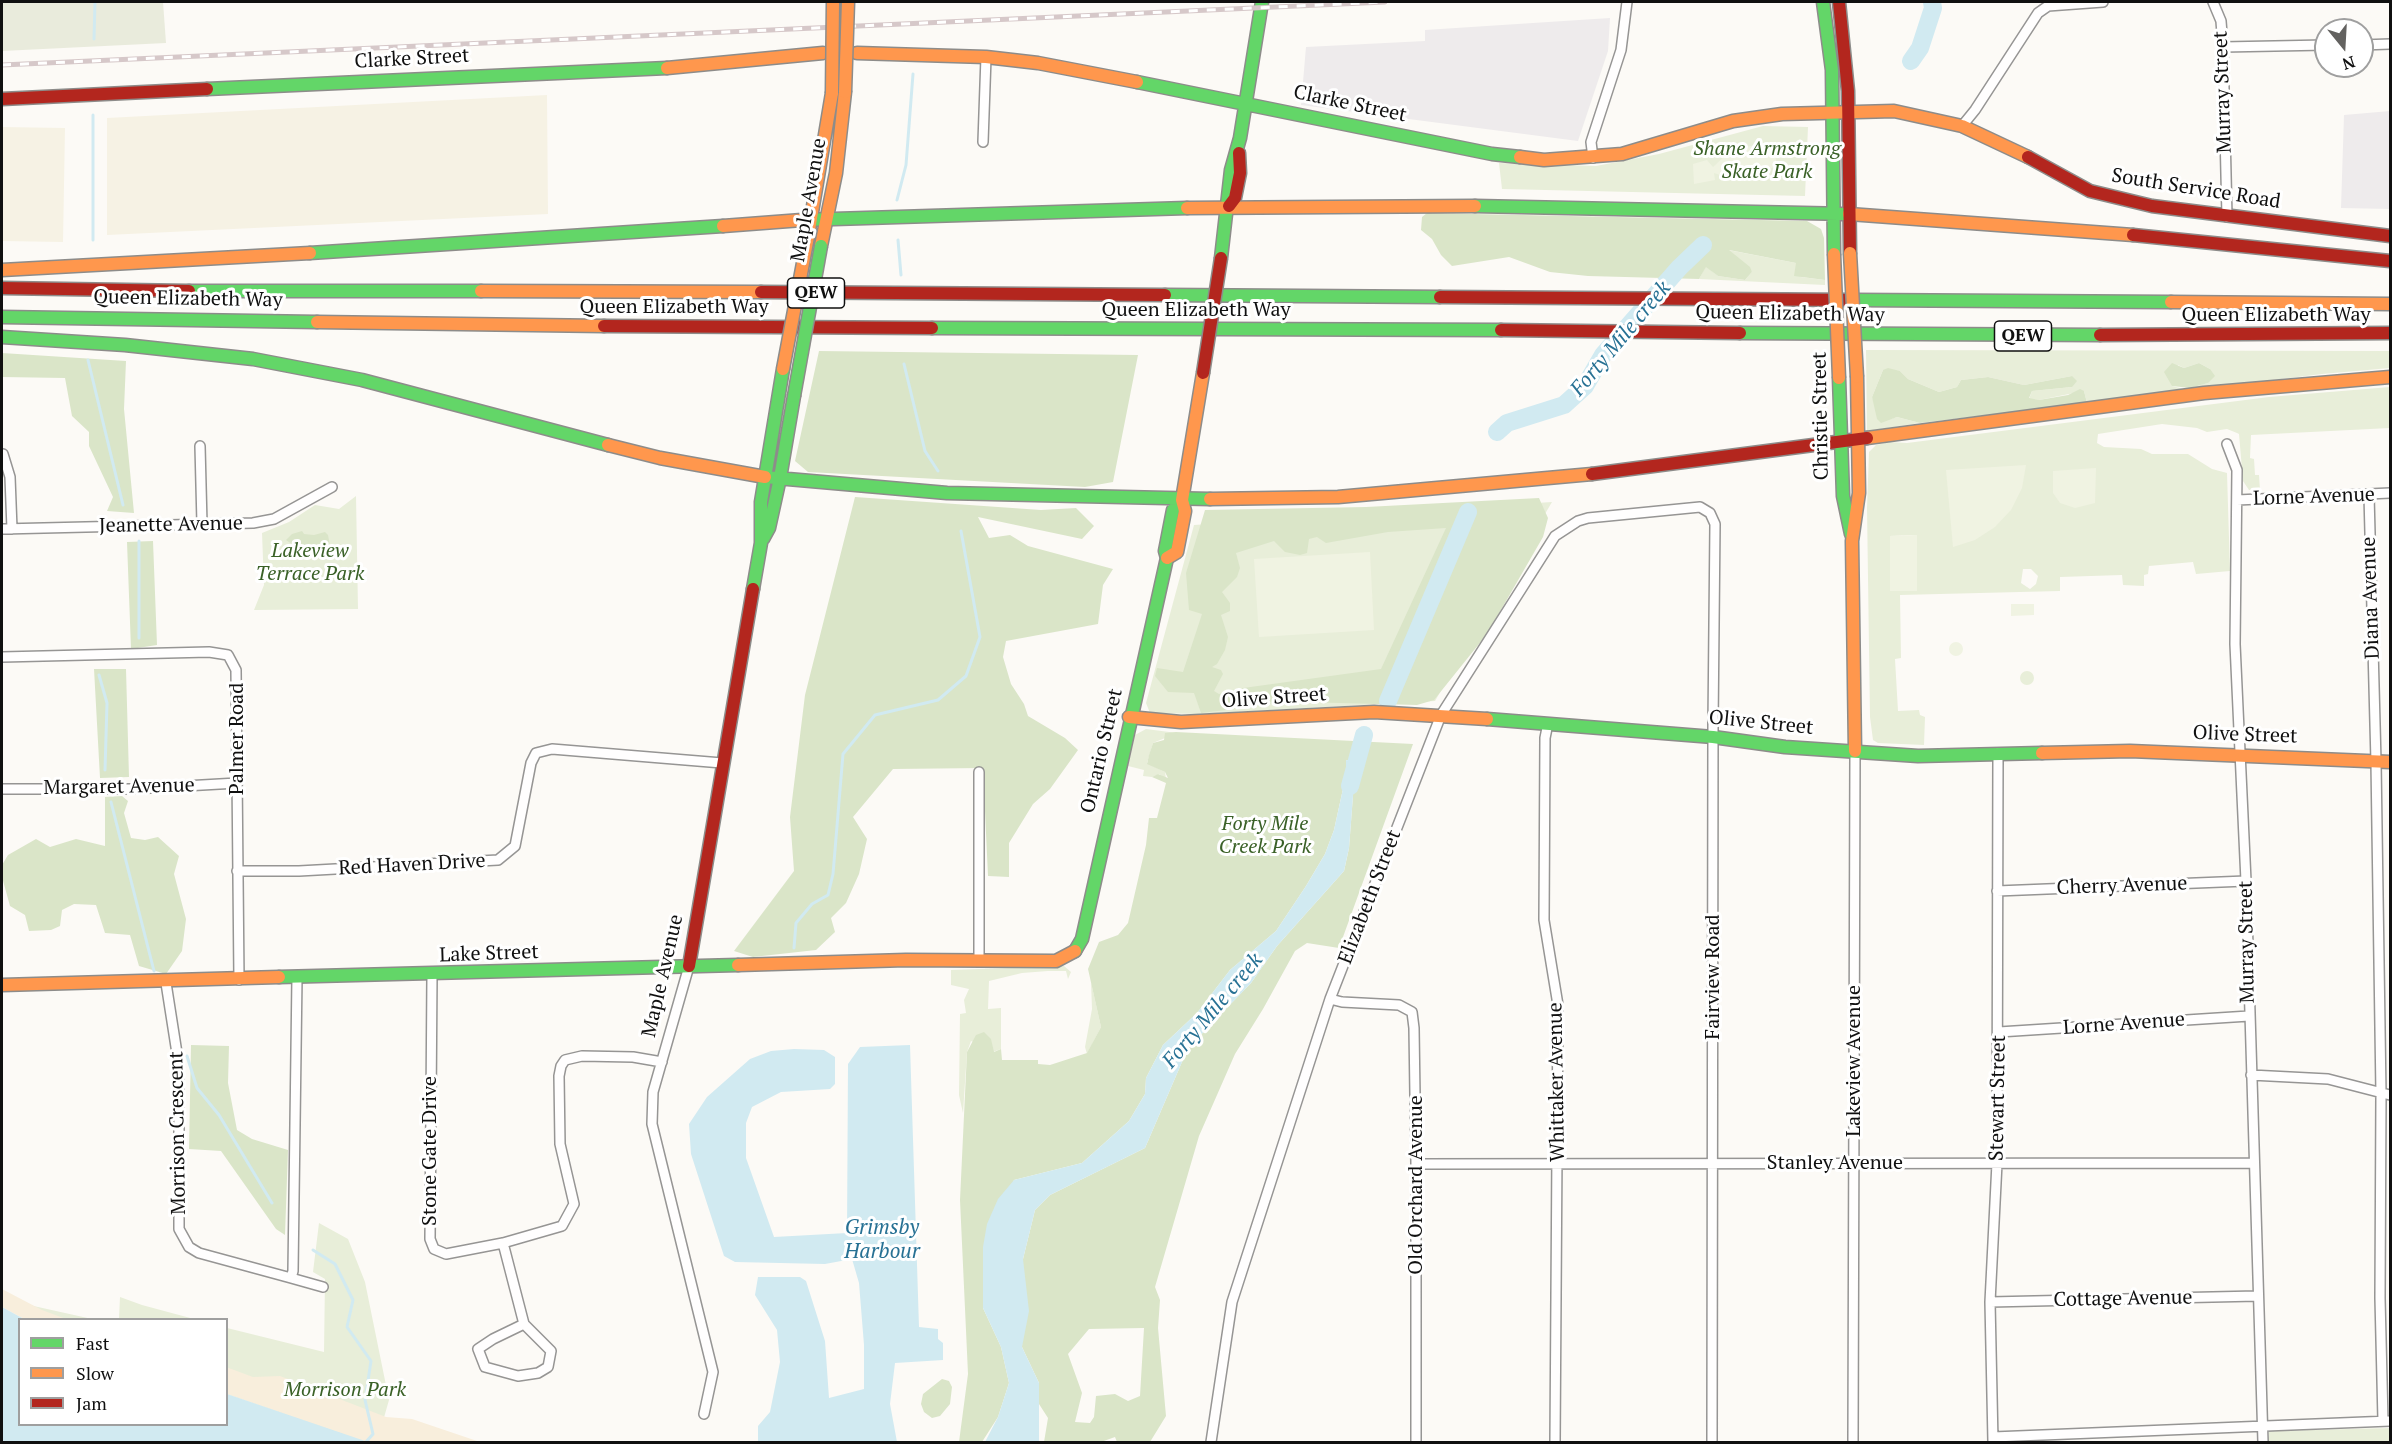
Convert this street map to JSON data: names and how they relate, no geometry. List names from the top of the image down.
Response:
{
  "streets": {
    "main road": [
      "Clarke Street",
      "South Service Road",
      "Maple Avenue",
      "QEW",
      "Queen Elizabeth Way",
      "Christie Street",
      "Olive Street",
      "Ontario Street",
      "Lake Street"
    ],
    "street": [
      "Murray Street",
      "Lorne Avenue",
      "Jeanette Avenue",
      "Diana Avenue",
      "Palmer Road",
      "Margaret Avenue",
      "Red Haven Drive",
      "Cherry Avenue",
      "Elizabeth Street",
      "Fairview Road",
      "Lakeview Avenue",
      "Whittaker Avenue",
      "Stewart Street",
      "Morrison Crescent",
      "Stone Gate Drive",
      "Stanley Avenue",
      "Old Orchard Avenue",
      "Cottage Avenue"
    ]
  },
  "crossings": [
    ["Clarke Street", "South Service Road"],
    ["Clarke Street", "Christie Street"],
    ["Clarke Street", "Ontario Street"],
    ["Murray Street", "South Service Road"],
    ["Murray Street", "Lorne Avenue"],
    ["Murray Street", "Olive Street"],
    ["Murray Street", "Cherry Avenue"],
    ["Murray Street", "Stanley Avenue"],
    ["Murray Street", "Cottage Avenue"],
    ["South Service Road", "Christie Street"],
    ["Maple Avenue", "Red Haven Drive"],
    ["Maple Avenue", "Lake Street"],
    ["Maple Avenue", "Stone Gate Drive"],
    ["Christie Street", "Olive Street"],
    ["Christie Street", "Lakeview Avenue"],
    ["Lorne Avenue", "Diana Avenue"],
    ["Lorne Avenue", "Stewart Street"],
    ["Diana Avenue", "Olive Street"],
    ["Olive Street", "Ontario Street"],
    ["Olive Street", "Elizabeth Street"],
    ["Olive Street", "Fairview Road"],
    ["Olive Street", "Lakeview Avenue"],
    ["Olive Street", "Whittaker Avenue"],
    ["Olive Street", "Stewart Street"],
    ["Palmer Road", "Margaret Avenue"],
    ["Palmer Road", "Red Haven Drive"],
    ["Palmer Road", "Lake Street"],
    ["Ontario Street", "Lake Street"],
    ["Cherry Avenue", "Stewart Street"],
    ["Elizabeth Street", "Fairview Road"],
    ["Elizabeth Street", "Old Orchard Avenue"],
    ["Lake Street", "Morrison Crescent"],
    ["Lake Street", "Stone Gate Drive"],
    ["Fairview Road", "Stanley Avenue"],
    ["Lakeview Avenue", "Stanley Avenue"],
    ["Whittaker Avenue", "Stanley Avenue"],
    ["Stewart Street", "Stanley Avenue"],
    ["Stewart Street", "Cottage Avenue"],
    ["Stanley Avenue", "Old Orchard Avenue"]
  ],
  "water": ["Forty Mile creek", "Grimsby Harbour"],
  "parks": [
    "Shane Armstrong Skate Park",
    "Lakeview Terrace Park",
    "Forty Mile Creek Park",
    "Morrison Park"
  ],
  "legend": ["Fast", "Slow", "Jam"],
  "north": "bottom"
}
